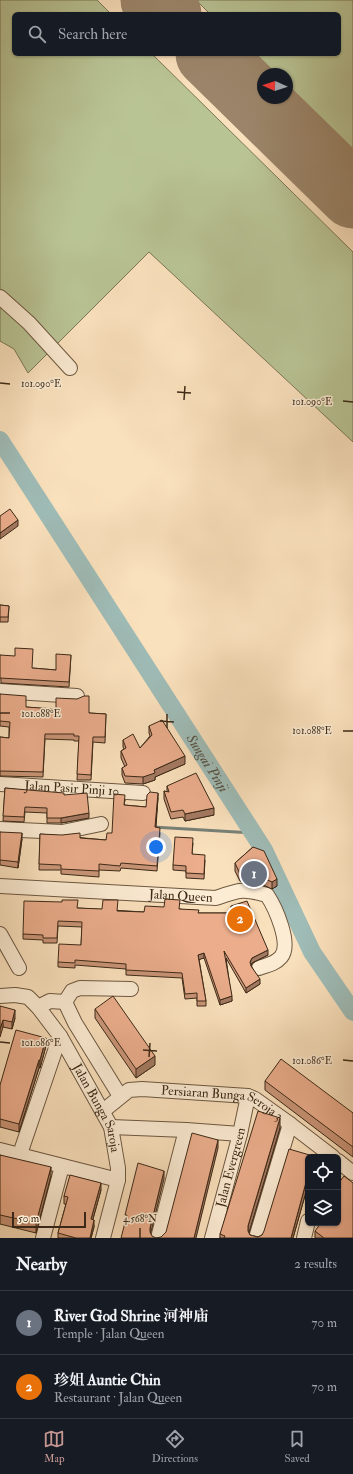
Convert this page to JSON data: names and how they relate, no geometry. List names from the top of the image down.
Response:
{
  "streets": {
    "street": [
      "Jalan Pasir Pinji 10",
      "Jalan Queen",
      "Persiaran Bunga Seroja 3",
      "Jalan Bunga Saroja",
      "Jalan Evergreen"
    ]
  },
  "crossings": [
    ["Persiaran Bunga Seroja 3", "Jalan Bunga Saroja"],
    ["Persiaran Bunga Seroja 3", "Jalan Evergreen"]
  ],
  "water": ["Sungai Pinji"],
  "scale_bar": "50 m",
  "north": "left",
  "page": {
    "search": "Search here",
    "pins": ["1", "2"],
    "scale": "50 m",
    "heading": ["Nearby", "2 results"],
    "list": [
      {
        "mark": "1",
        "name": "River God Shrine 河神庙",
        "note": "Temple · Jalan Queen",
        "value": "70 m"
      },
      {
        "mark": "2",
        "name": "珍姐 Auntie Chin",
        "note": "Restaurant · Jalan Queen",
        "value": "70 m"
      }
    ],
    "nav": ["Map", "Directions", "Saved"]
  },
  "coordinates": [
    "101.090°E",
    "101.088°E",
    "101.086°E",
    "4.568°N"
  ]
}
